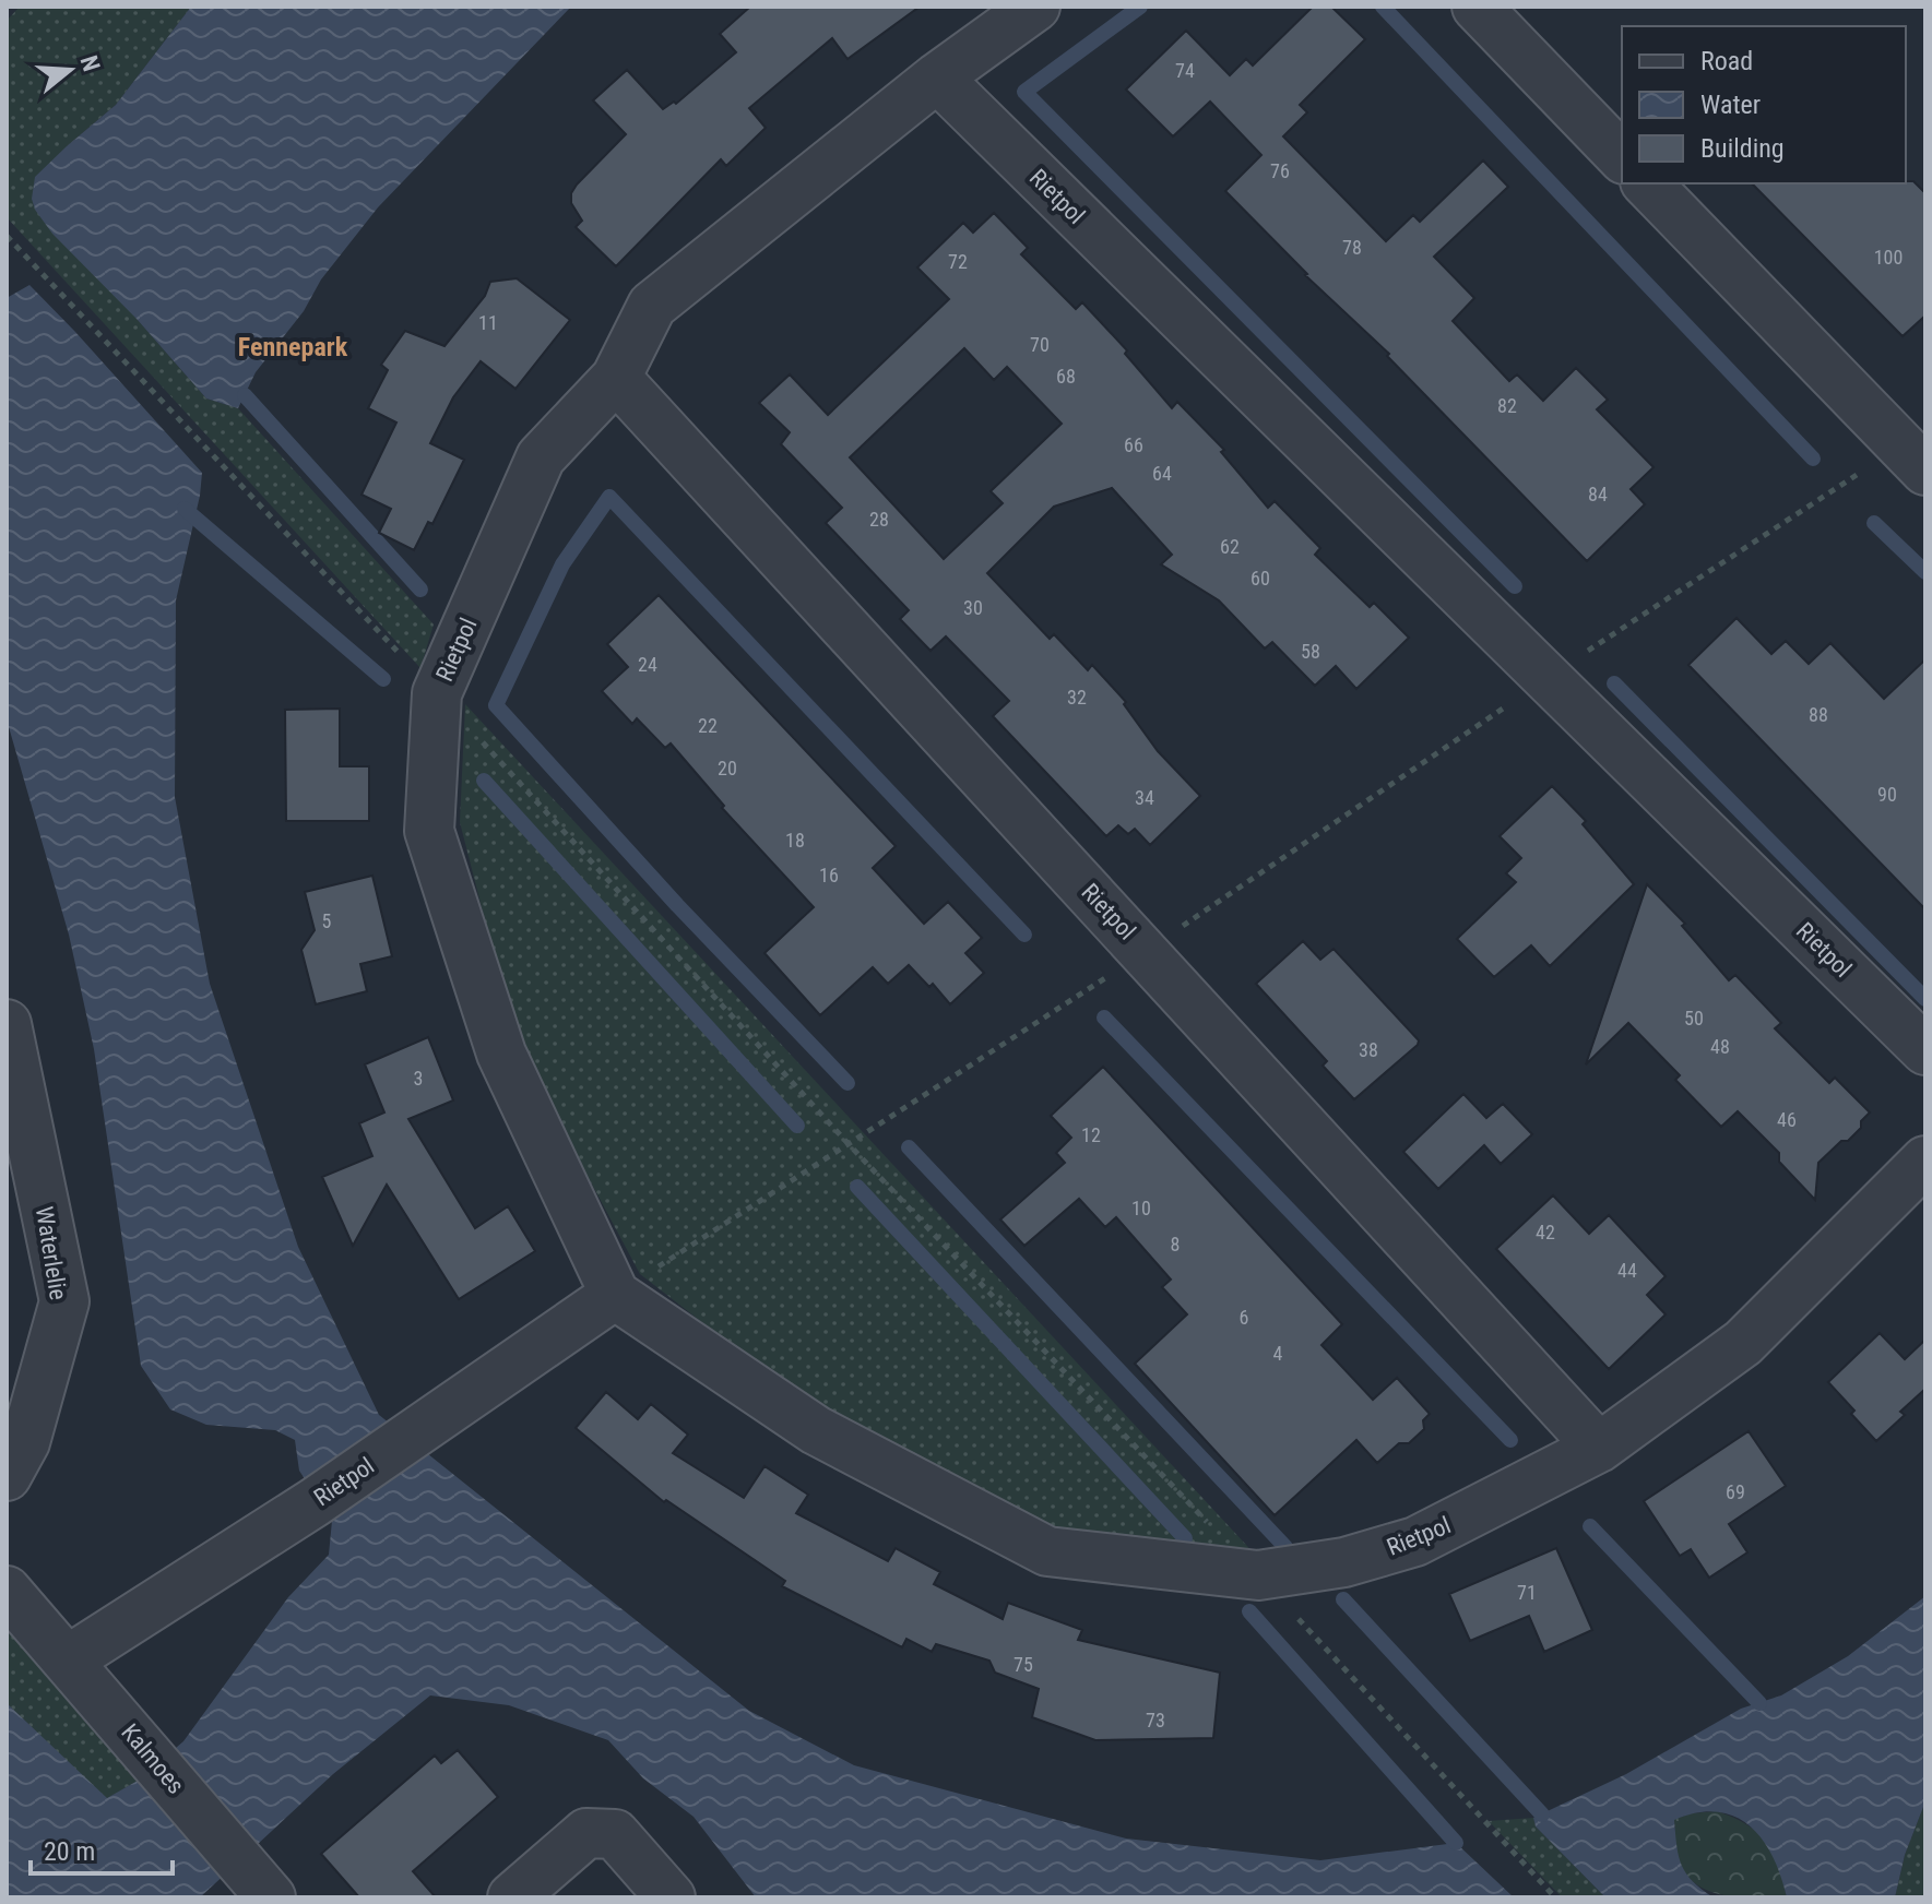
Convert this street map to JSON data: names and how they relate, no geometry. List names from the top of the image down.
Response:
{
  "streets": {
    "street": ["Rietpol", "Waterlelie", "Kalmoes"]
  },
  "crossings": [
    ["Rietpol", "Kalmoes"]
  ],
  "districts": ["Fennepark"],
  "house_numbers": [
    "74",
    "76",
    "78",
    "100",
    "72",
    "11",
    "70",
    "68",
    "82",
    "66",
    "64",
    "84",
    "28",
    "62",
    "60",
    "30",
    "58",
    "24",
    "32",
    "88",
    "22",
    "20",
    "90",
    "34",
    "18",
    "16",
    "5",
    "50",
    "48",
    "38",
    "3",
    "46",
    "12",
    "10",
    "42",
    "8",
    "44",
    "6",
    "4",
    "69",
    "71",
    "75",
    "73"
  ],
  "legend": ["Road", "Water", "Building"],
  "scale_bar": "20 m",
  "north": "right"
}
